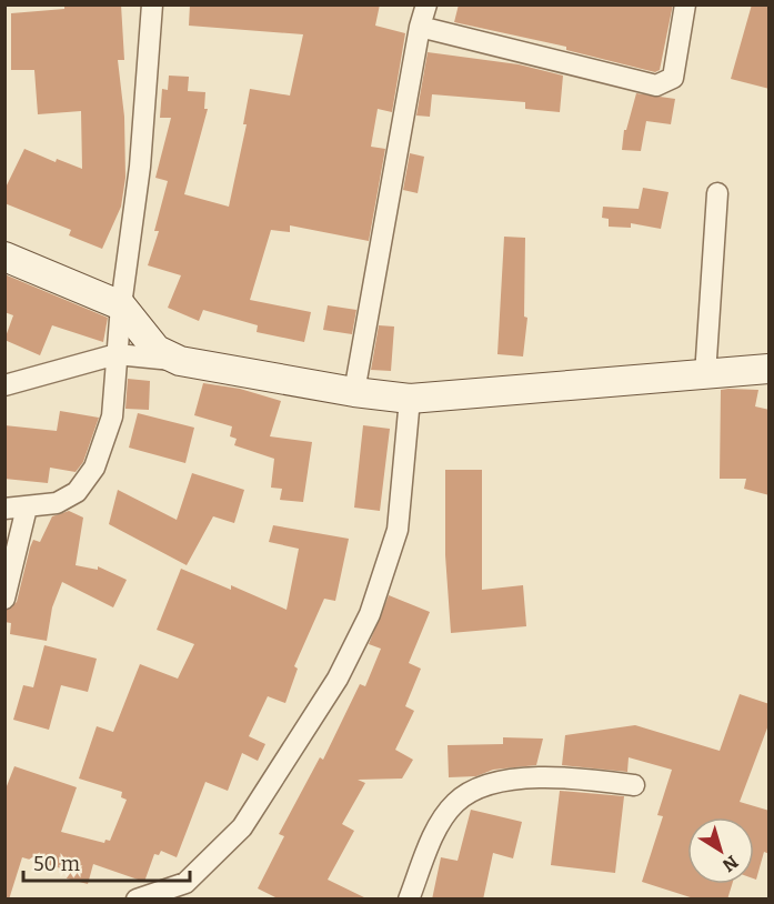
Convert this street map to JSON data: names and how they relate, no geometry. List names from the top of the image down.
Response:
{
  "scale_bar": "50 m",
  "north": "bottom right"
}
